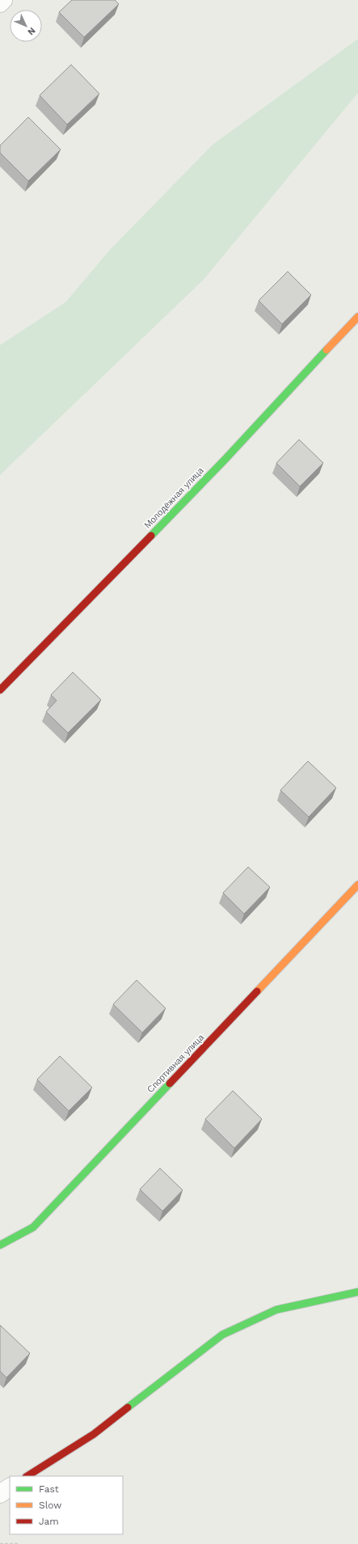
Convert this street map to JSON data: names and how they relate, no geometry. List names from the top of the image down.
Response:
{
  "streets": {
    "street": ["Молодёжная улица", "Спортивная улица"]
  },
  "legend": ["Fast", "Slow", "Jam"],
  "north": "bottom right"
}
